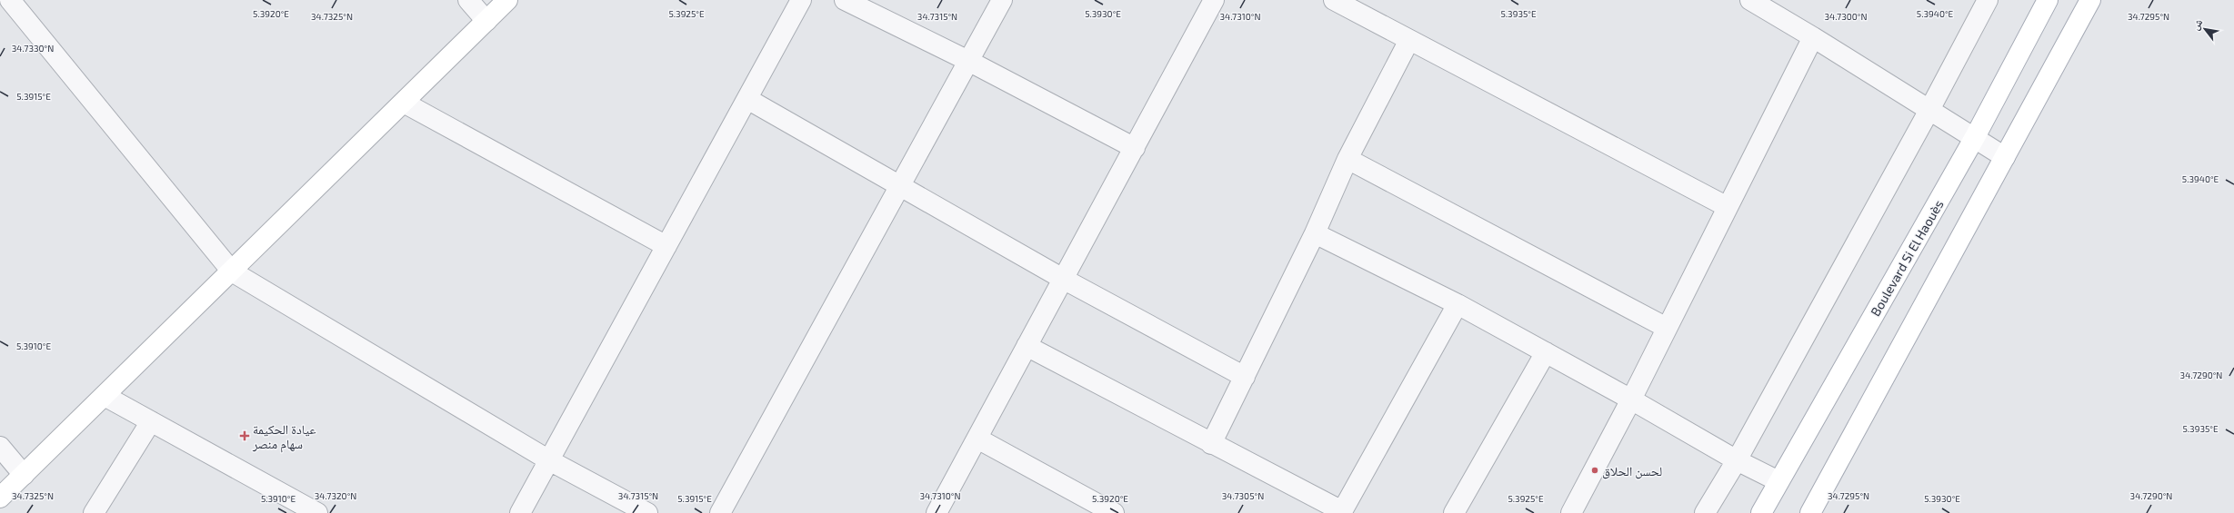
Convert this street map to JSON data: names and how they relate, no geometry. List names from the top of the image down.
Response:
{
  "streets": {
    "main road": ["Boulevard Si El Haouès"]
  },
  "places": {
    "health": ["عيادة الحكيمة سهام منصر"],
    "other": ["لحسن الحلاق"]
  },
  "north": "top left",
  "coordinates": [
    "5.3940°E",
    "5.3920°E",
    "5.3925°E",
    "5.3930°E",
    "5.3935°E",
    "34.7325°N",
    "34.7315°N",
    "34.7310°N",
    "34.7300°N",
    "34.7295°N",
    "34.7330°N",
    "5.3915°E",
    "5.3910°E",
    "34.7290°N",
    "34.7320°N",
    "34.7305°N"
  ]
}
